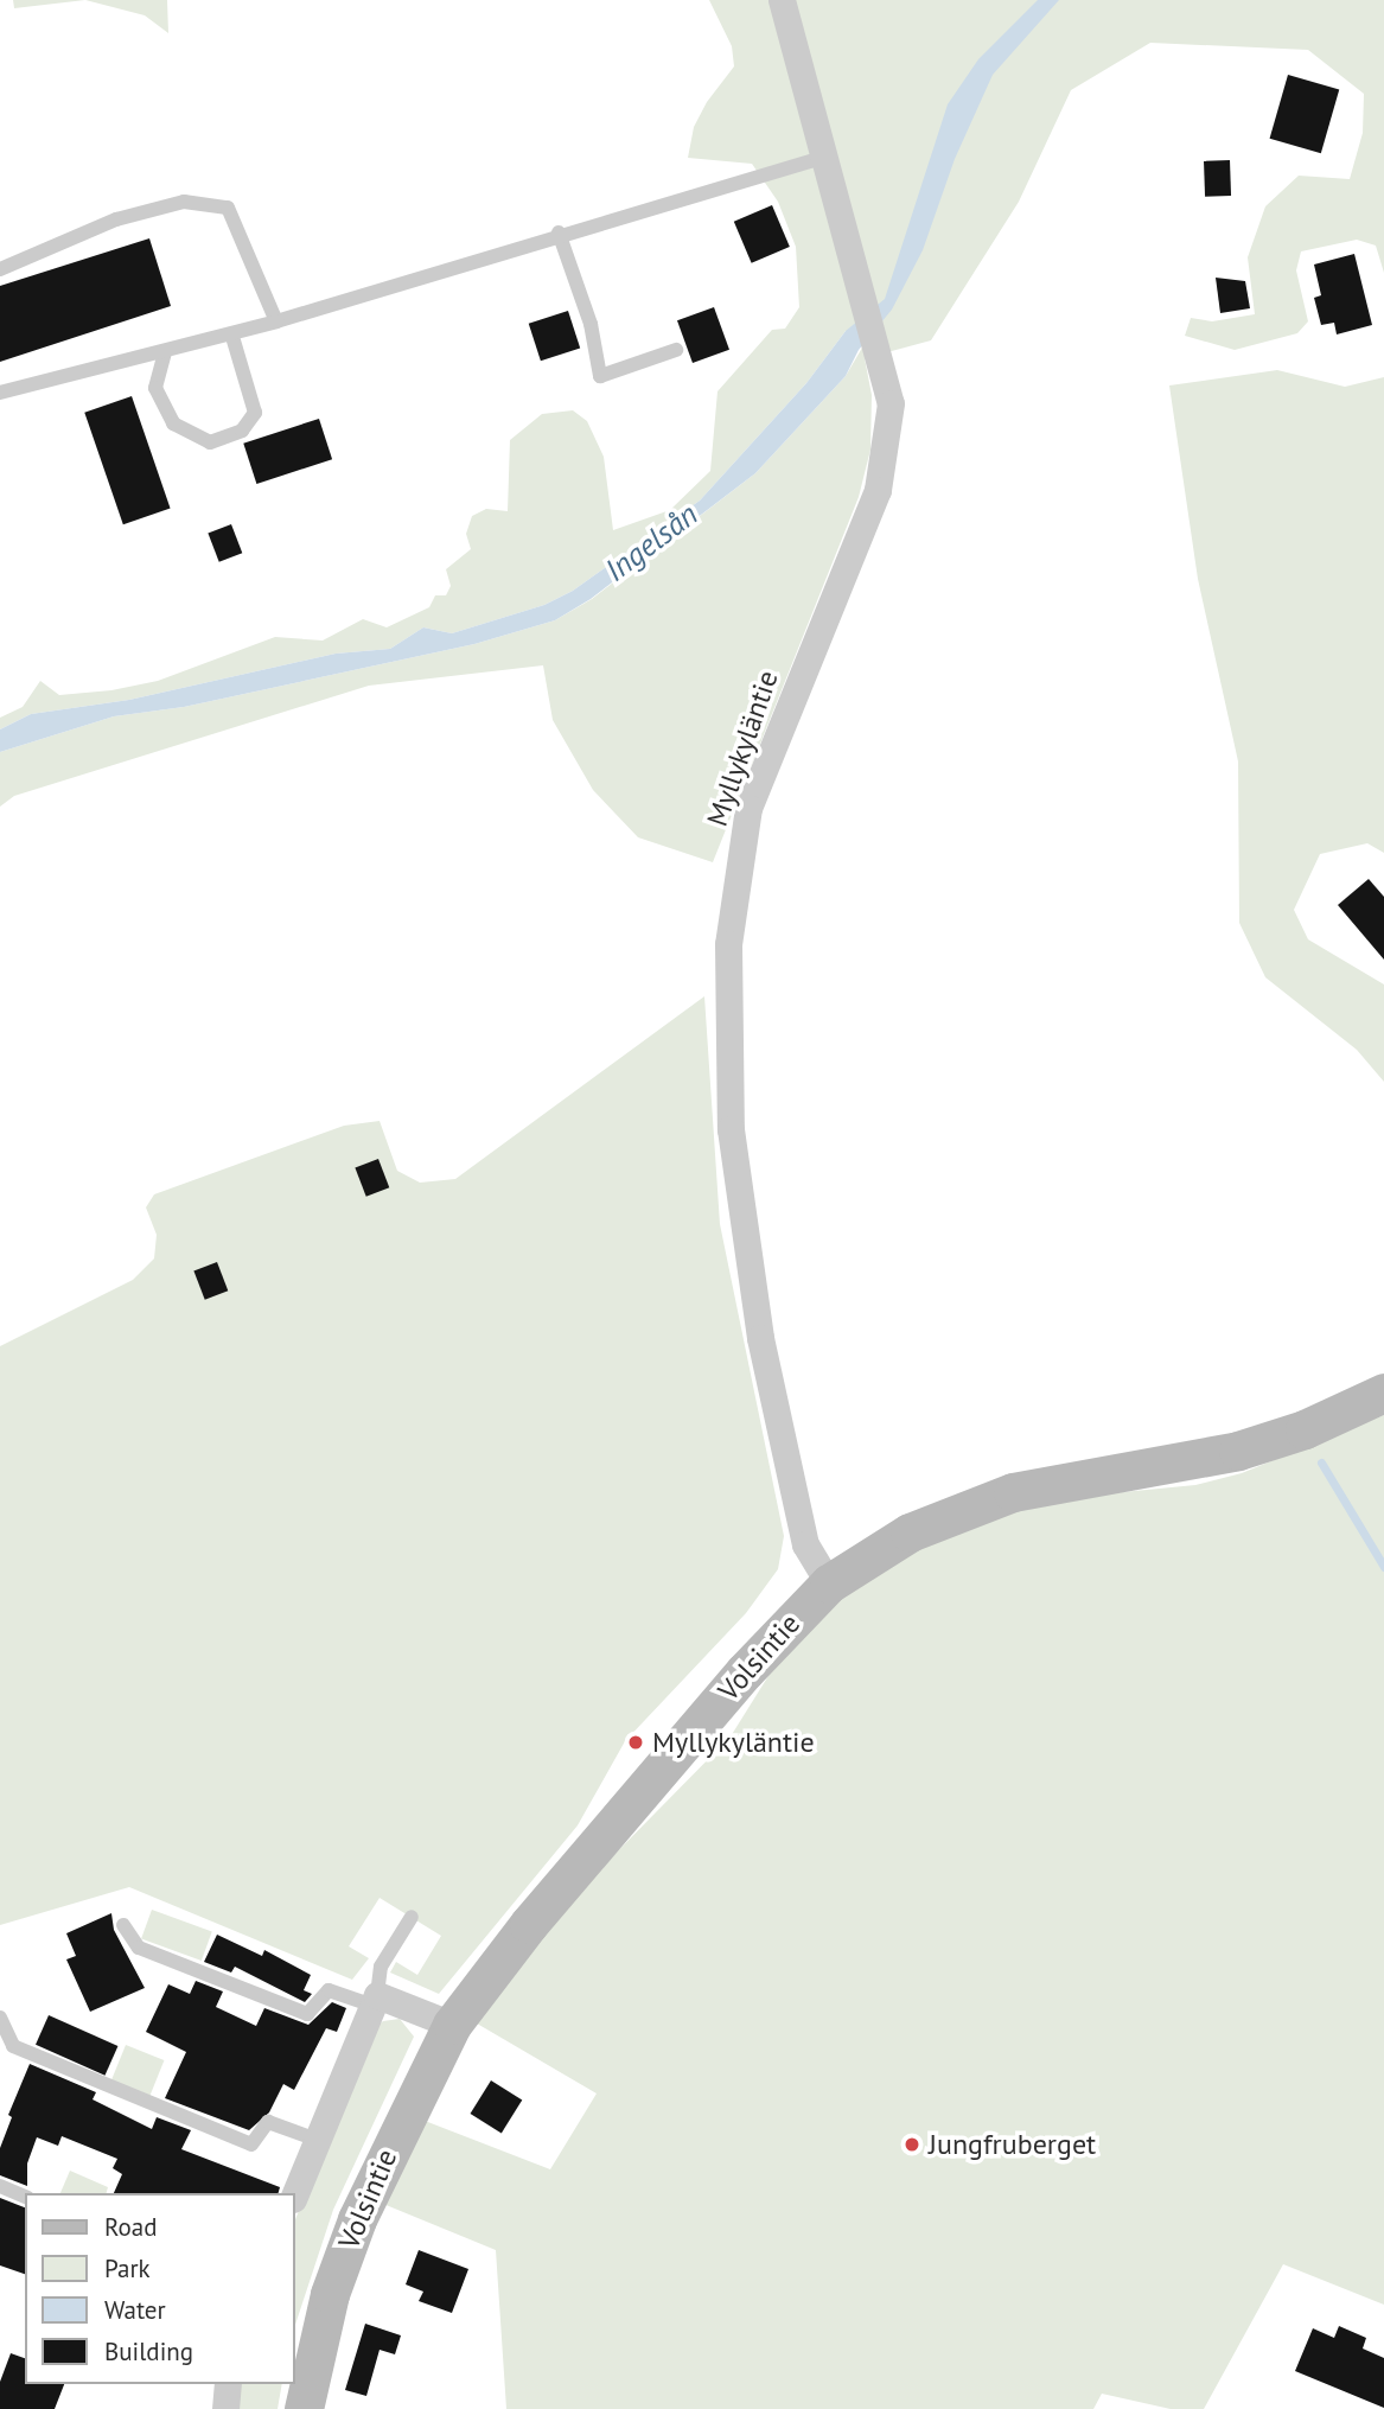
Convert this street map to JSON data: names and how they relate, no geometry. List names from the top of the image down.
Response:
{
  "streets": {
    "street": ["Myllykyläntie", "Volsintie"]
  },
  "crossings": [
    ["Myllykyläntie", "Volsintie"]
  ],
  "water": ["Ingelsån"],
  "places": ["Myllykyläntie", "Jungfruberget"],
  "legend": [
    "Road",
    "Park",
    "Water",
    "Building"
  ]
}
